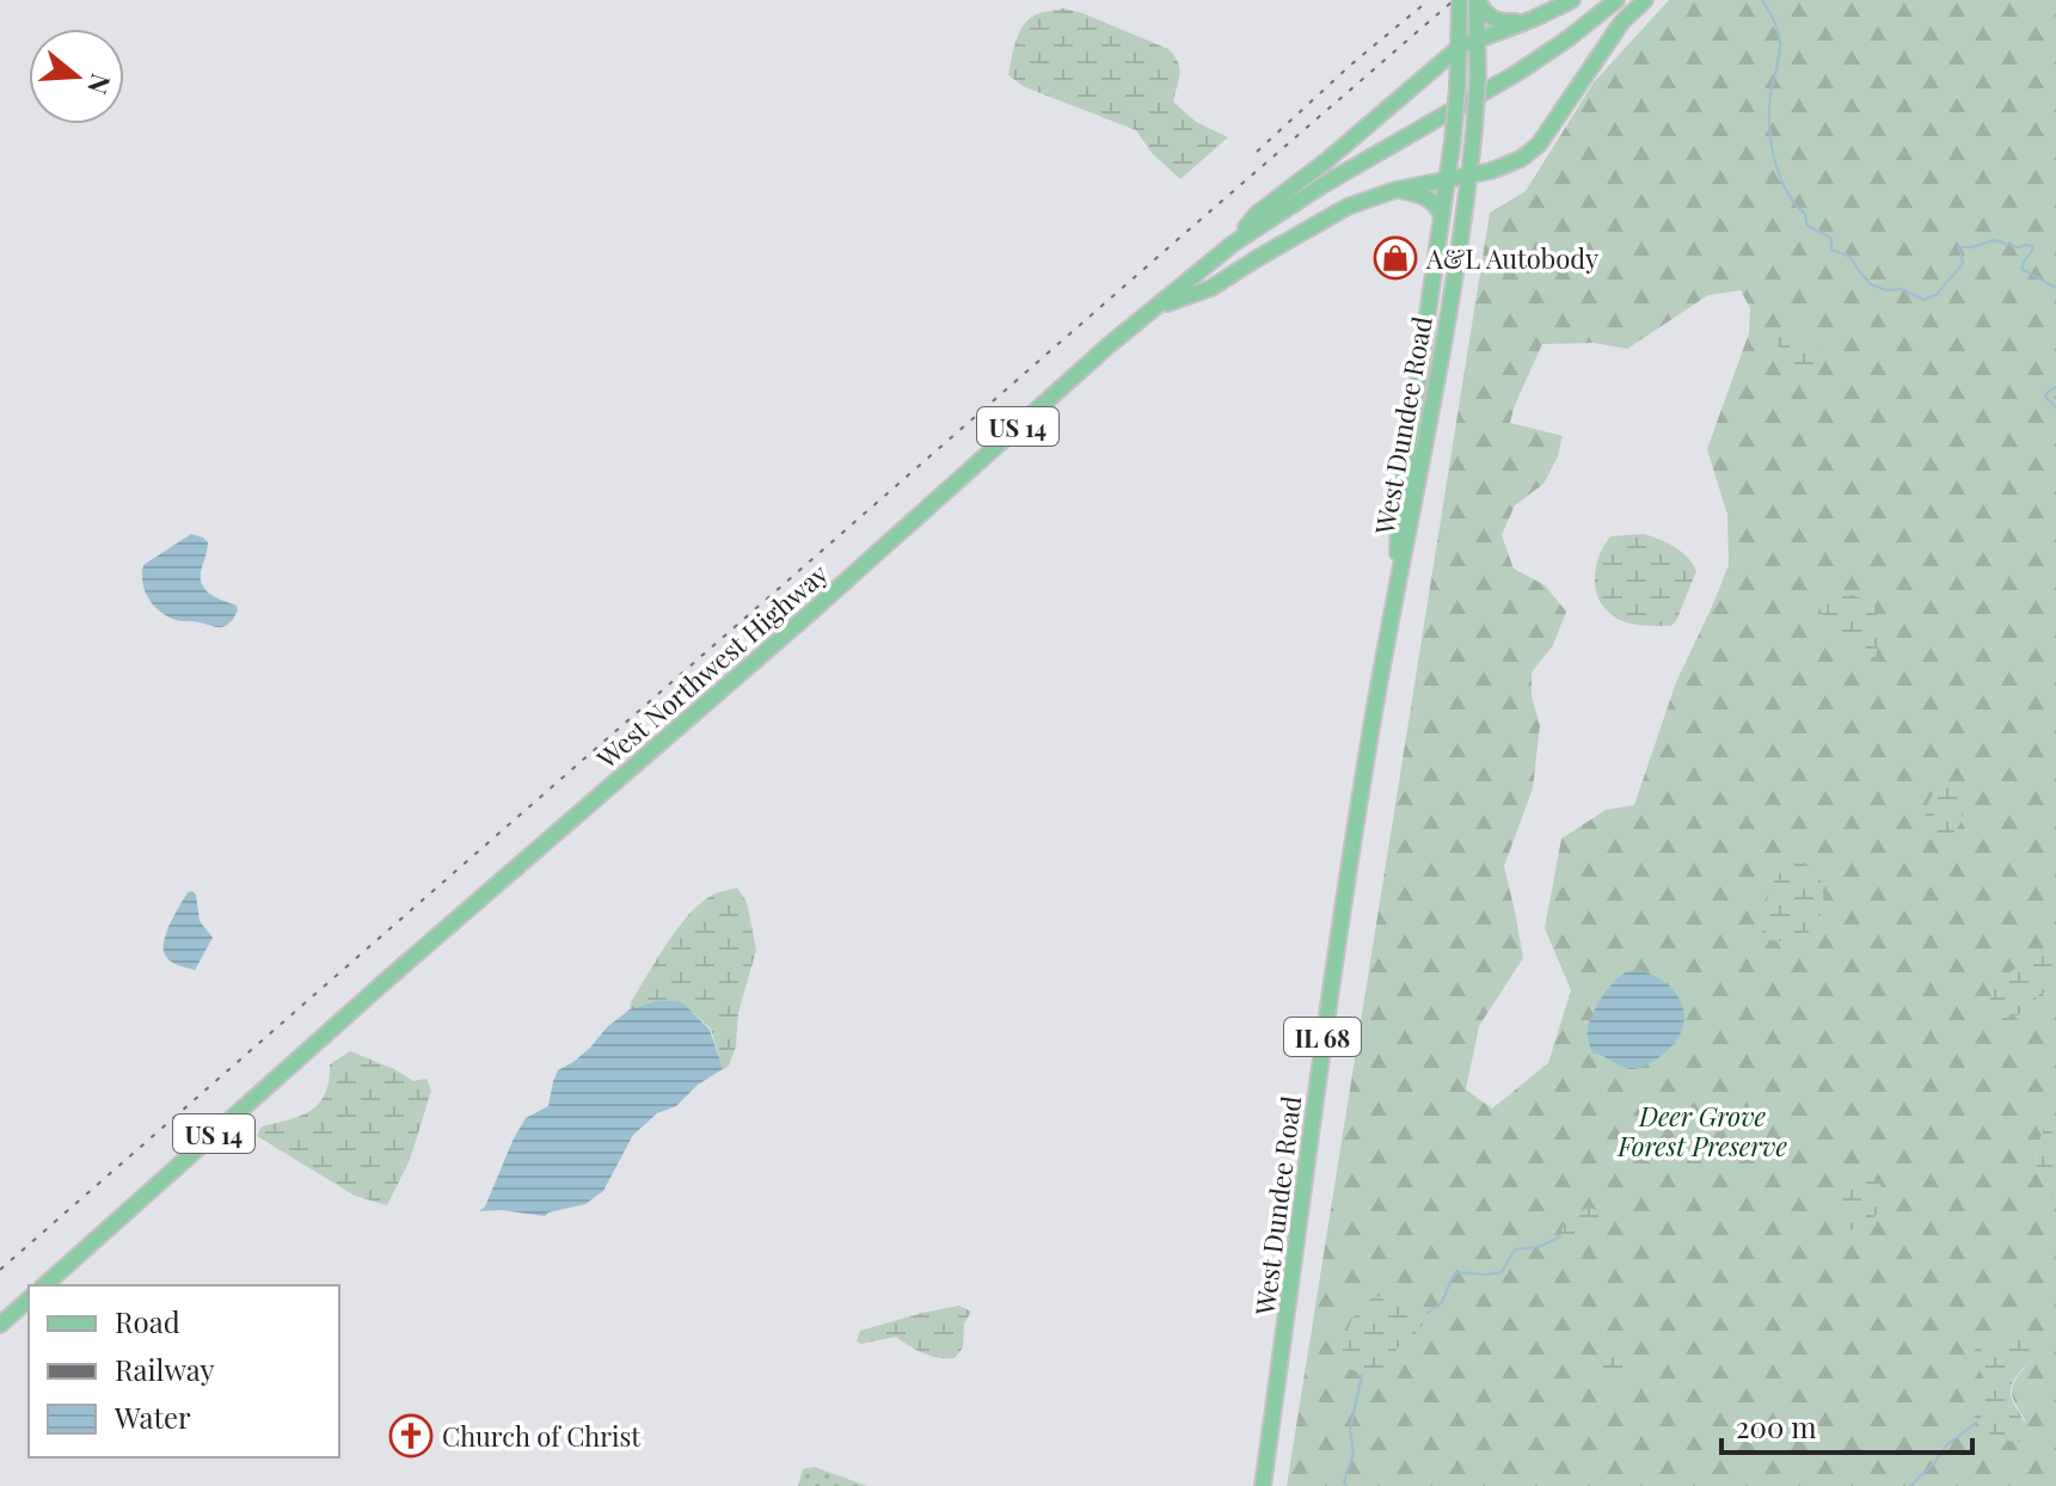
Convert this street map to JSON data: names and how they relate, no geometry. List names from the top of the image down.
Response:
{
  "streets": {
    "main road": [
      "West Dundee Road",
      "US 14",
      "West Northwest Highway",
      "IL 68"
    ]
  },
  "crossings": [
    ["West Dundee Road", "IL 68"]
  ],
  "parks": ["Deer Grove Forest Preserve"],
  "places": {
    "shop": ["A&L Autobody"],
    "church": ["Church of Christ"]
  },
  "legend": ["Road", "Railway", "Water"],
  "scale_bar": "200 m",
  "north": "right"
}
